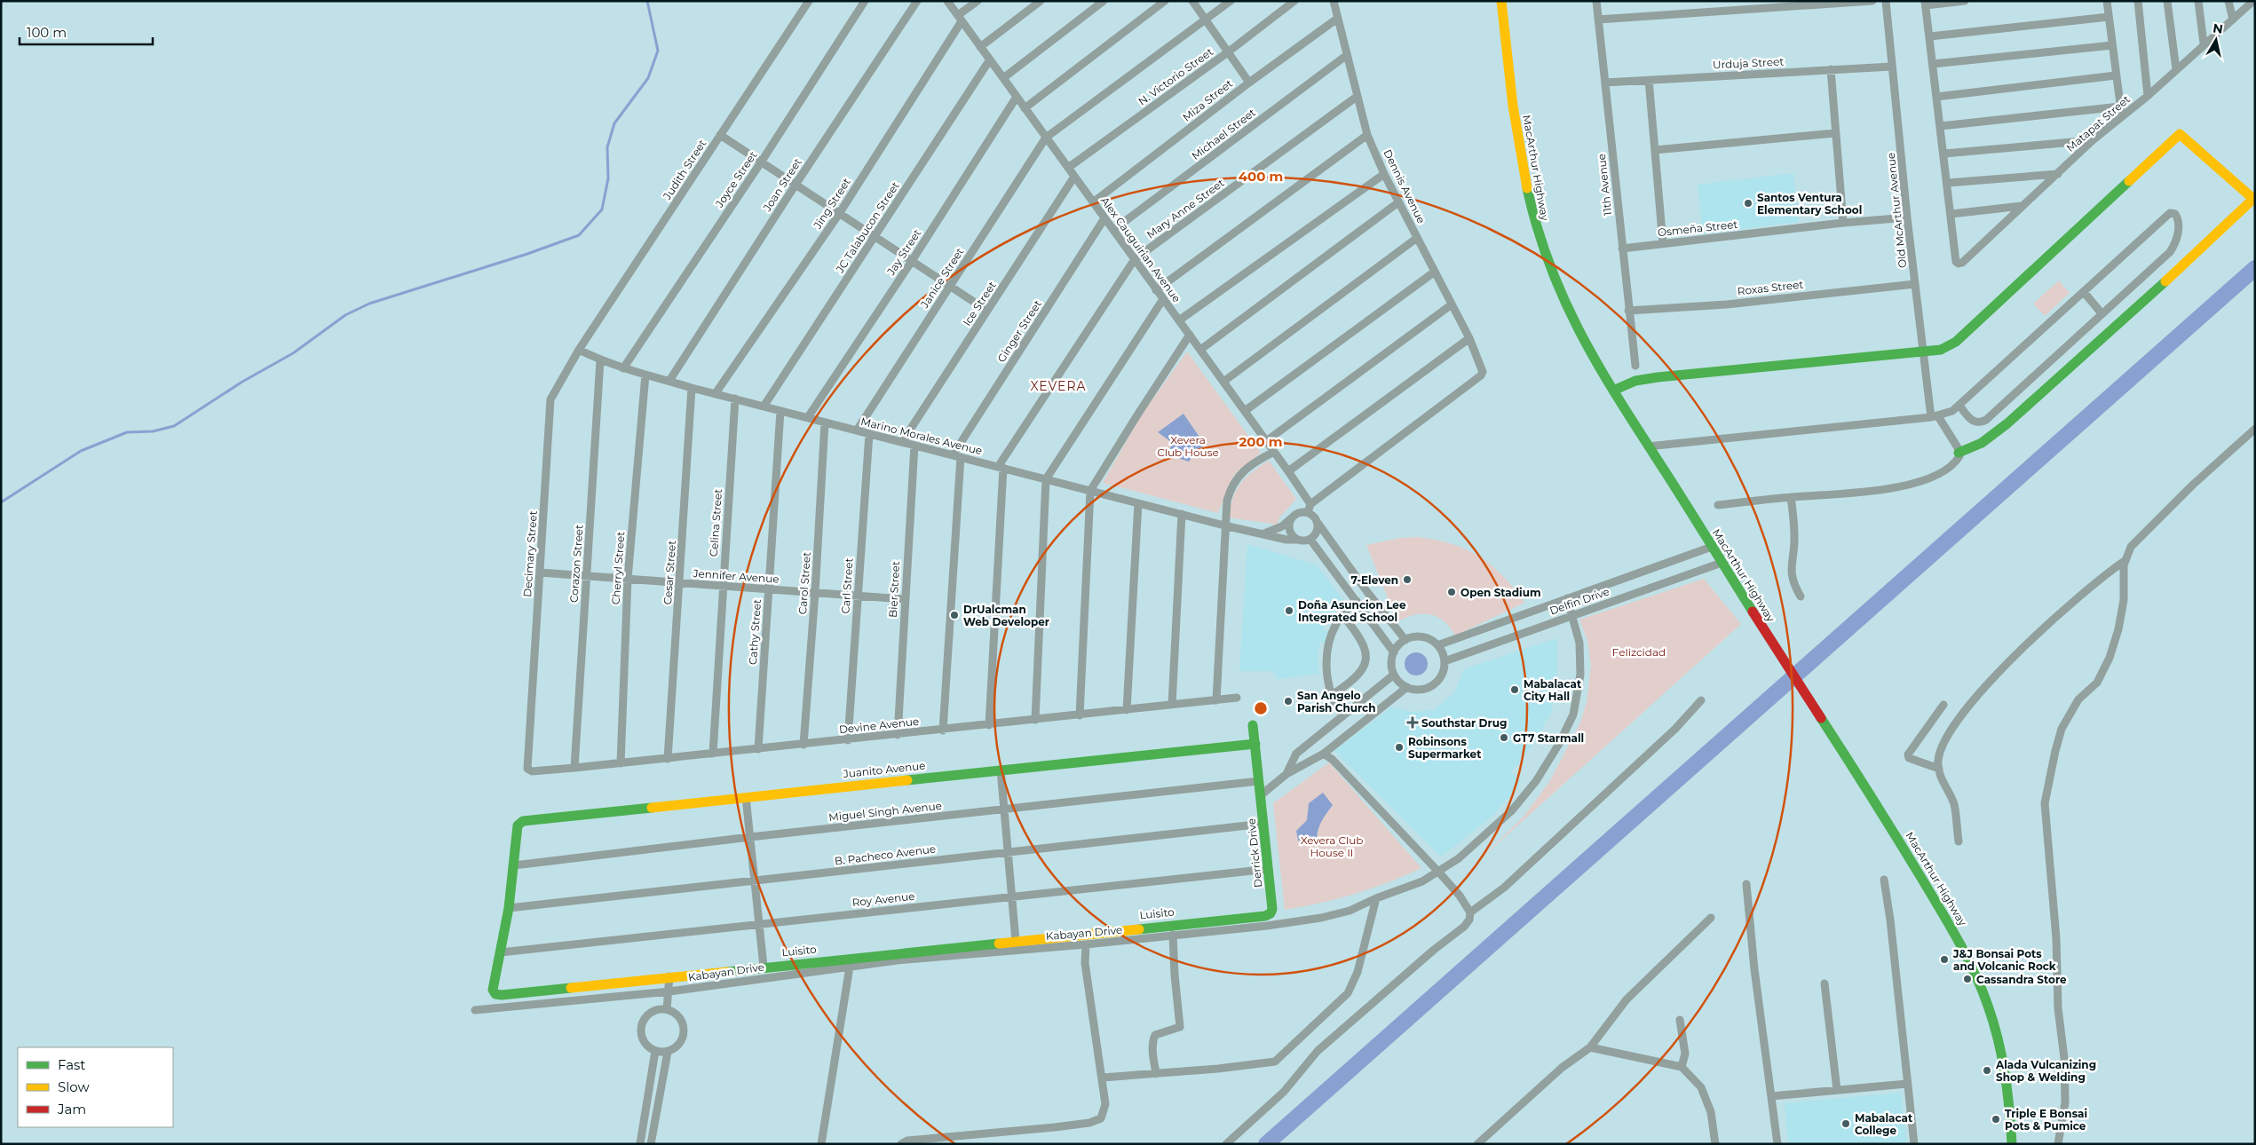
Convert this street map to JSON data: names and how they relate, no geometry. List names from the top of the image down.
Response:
{
  "streets": {
    "main road": [
      "MacArthur Highway",
      "Juanito Avenue",
      "Derrick Drive",
      "Luisito"
    ],
    "street": [
      "Urduja Street",
      "N. Victorio Street",
      "Miza Street",
      "Matapat Street",
      "Michael Street",
      "Judith Street",
      "Joyce Street",
      "Joan Street",
      "11th Avenue",
      "Dennis Avenue",
      "Jing Street",
      "Mary Anne Street",
      "Old McArthur Avenue",
      "JC Talabucon Street",
      "Osmeña Street",
      "Alex Cauguirian Avenue",
      "Jay Street",
      "Janice Street",
      "Roxas Street",
      "Ice Street",
      "Ginger Street",
      "Marino Morales Avenue",
      "Celina Street",
      "Decimary Street",
      "Corazon Street",
      "Cherryl Street",
      "Cesar Street",
      "Jennifer Avenue",
      "Carol Street",
      "Carl Street",
      "Bier Street",
      "Delfin Drive",
      "Cathy Street",
      "Devine Avenue",
      "Miguel Singh Avenue",
      "B. Pacheco Avenue",
      "Roy Avenue",
      "Kabayan Drive"
    ]
  },
  "crossings": [
    ["Urduja Street", "11th Avenue"],
    ["Urduja Street", "Old McArthur Avenue"],
    ["N. Victorio Street", "Alex Cauguirian Avenue"],
    ["Miza Street", "Dennis Avenue"],
    ["Miza Street", "Alex Cauguirian Avenue"],
    ["Michael Street", "Dennis Avenue"],
    ["Michael Street", "Alex Cauguirian Avenue"],
    ["MacArthur Highway", "Delfin Drive"],
    ["Judith Street", "Marino Morales Avenue"],
    ["Judith Street", "Decimary Street"],
    ["Joyce Street", "Marino Morales Avenue"],
    ["Joan Street", "Marino Morales Avenue"],
    ["11th Avenue", "Osmeña Street"],
    ["11th Avenue", "Roxas Street"],
    ["Dennis Avenue", "Mary Anne Street"],
    ["Dennis Avenue", "Alex Cauguirian Avenue"],
    ["Jing Street", "Alex Cauguirian Avenue"],
    ["Jing Street", "Marino Morales Avenue"],
    ["Mary Anne Street", "Alex Cauguirian Avenue"],
    ["Old McArthur Avenue", "Osmeña Street"],
    ["Old McArthur Avenue", "Roxas Street"],
    ["JC Talabucon Street", "Alex Cauguirian Avenue"],
    ["JC Talabucon Street", "Marino Morales Avenue"],
    ["Alex Cauguirian Avenue", "Jay Street"],
    ["Alex Cauguirian Avenue", "Janice Street"],
    ["Alex Cauguirian Avenue", "Ice Street"],
    ["Alex Cauguirian Avenue", "Ginger Street"],
    ["Jay Street", "Marino Morales Avenue"],
    ["Janice Street", "Marino Morales Avenue"],
    ["Ice Street", "Marino Morales Avenue"],
    ["Ginger Street", "Marino Morales Avenue"],
    ["Marino Morales Avenue", "Celina Street"],
    ["Marino Morales Avenue", "Decimary Street"],
    ["Marino Morales Avenue", "Corazon Street"],
    ["Marino Morales Avenue", "Cherryl Street"],
    ["Marino Morales Avenue", "Cesar Street"],
    ["Marino Morales Avenue", "Carol Street"],
    ["Marino Morales Avenue", "Carl Street"],
    ["Marino Morales Avenue", "Bier Street"],
    ["Marino Morales Avenue", "Cathy Street"],
    ["Celina Street", "Jennifer Avenue"],
    ["Celina Street", "Devine Avenue"],
    ["Decimary Street", "Jennifer Avenue"],
    ["Decimary Street", "Devine Avenue"],
    ["Corazon Street", "Jennifer Avenue"],
    ["Corazon Street", "Devine Avenue"],
    ["Cherryl Street", "Jennifer Avenue"],
    ["Cherryl Street", "Devine Avenue"],
    ["Cesar Street", "Jennifer Avenue"],
    ["Cesar Street", "Devine Avenue"],
    ["Jennifer Avenue", "Carol Street"],
    ["Jennifer Avenue", "Carl Street"],
    ["Jennifer Avenue", "Bier Street"],
    ["Jennifer Avenue", "Cathy Street"],
    ["Carol Street", "Devine Avenue"],
    ["Carl Street", "Devine Avenue"],
    ["Bier Street", "Devine Avenue"],
    ["Delfin Drive", "Kabayan Drive"],
    ["Cathy Street", "Devine Avenue"],
    ["Juanito Avenue", "Derrick Drive"],
    ["Juanito Avenue", "Luisito"],
    ["Miguel Singh Avenue", "Derrick Drive"],
    ["Miguel Singh Avenue", "Luisito"],
    ["Derrick Drive", "B. Pacheco Avenue"],
    ["Derrick Drive", "Roy Avenue"],
    ["Derrick Drive", "Luisito"],
    ["B. Pacheco Avenue", "Luisito"],
    ["Roy Avenue", "Luisito"]
  ],
  "districts": ["XEVERA"],
  "parks": ["Xevera Club House", "Felizcidad", "Xevera Club House II"],
  "places": {
    "other": [
      "Santos Ventura Elementary School",
      "7-Eleven",
      "Open Stadium",
      "Doña Asuncion Lee Integrated School",
      "DrUalcman Web Developer",
      "Mabalacat City Hall",
      "San Angelo Parish Church",
      "GT7 Starmall",
      "Robinsons Supermarket",
      "J&J Bonsai Pots and Volcanic Rock",
      "Cassandra Store",
      "Alada Vulcanizing Shop & Welding",
      "Triple E Bonsai Pots & Pumice",
      "Mabalacat College"
    ],
    "health": ["Southstar Drug"]
  },
  "legend": ["Fast", "Slow", "Jam"],
  "scale_bar": "100 m",
  "north": "top",
  "rings": ["400 m", "200 m"]
}
